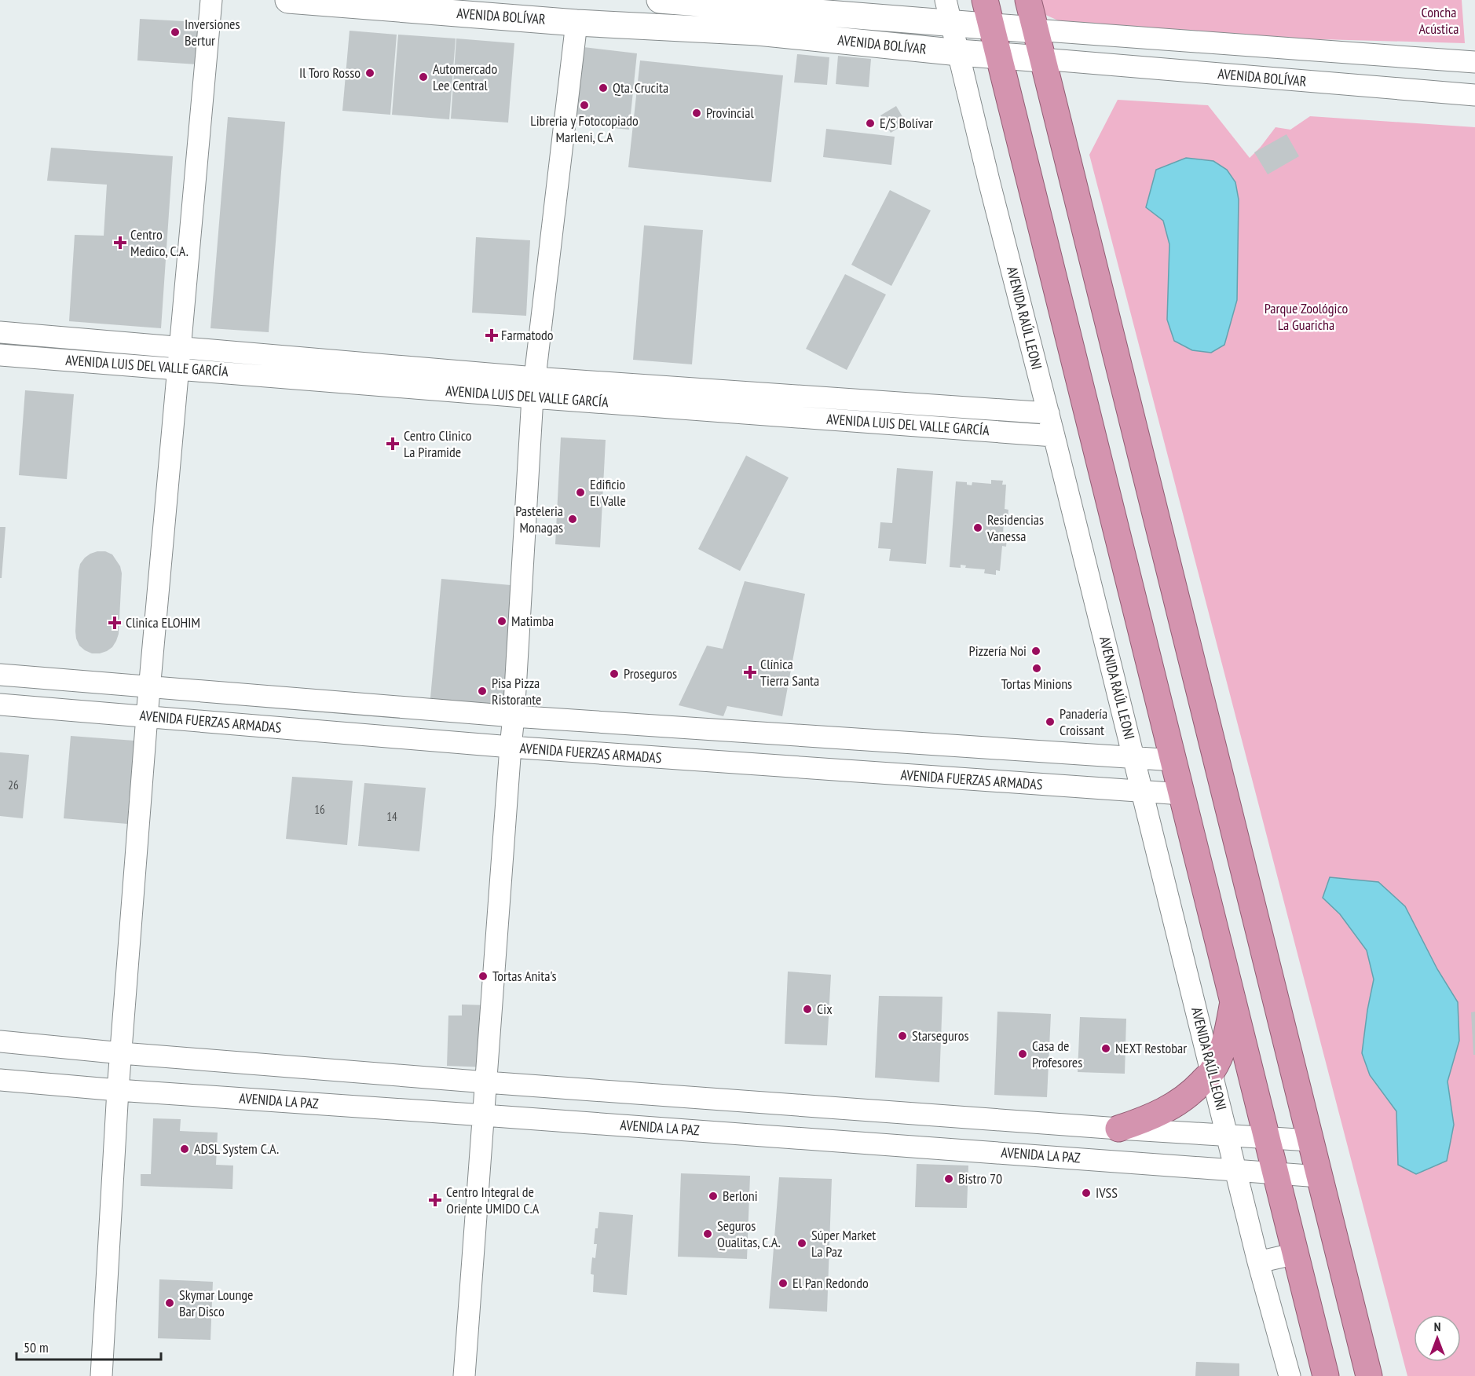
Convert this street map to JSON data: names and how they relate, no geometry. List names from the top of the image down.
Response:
{
  "streets": {
    "street": [
      "AVENIDA BOLÍVAR",
      "AVENIDA RAÚL LEONI",
      "AVENIDA LUIS DEL VALLE GARCÍA",
      "AVENIDA FUERZAS ARMADAS",
      "AVENIDA LA PAZ"
    ]
  },
  "crossings": [
    ["AVENIDA BOLÍVAR", "AVENIDA RAÚL LEONI"],
    ["AVENIDA RAÚL LEONI", "AVENIDA LUIS DEL VALLE GARCÍA"],
    ["AVENIDA RAÚL LEONI", "AVENIDA FUERZAS ARMADAS"],
    ["AVENIDA RAÚL LEONI", "AVENIDA LA PAZ"]
  ],
  "parks": ["Concha Acústica", "Parque Zoológico La Guaricha"],
  "places": {
    "other": [
      "Inversiones Bertur",
      "Il Toro Rosso",
      "Automercado Lee Central",
      "Qta. Crucita",
      "Libreria y Fotocopiado Marleni, C.A",
      "Provincial",
      "E/S Bolívar",
      "Edificio El Valle",
      "Pasteleria Monagas",
      "Residencias Vanessa",
      "Matimba",
      "Pizzería Noi",
      "Tortas Minions",
      "Proseguros",
      "Pisa Pizza Ristorante",
      "Panadería Croissant",
      "Tortas Anita's",
      "Cix",
      "Starseguros",
      "NEXT Restobar",
      "Casa de Profesores",
      "ADSL System C.A.",
      "Bistro 70",
      "IVSS",
      "Berloni",
      "Seguros Qualitas, C.A.",
      "Súper Market La Paz",
      "El Pan Redondo",
      "Skymar Lounge Bar Disco"
    ],
    "health": [
      "Centro Medico, C.A.",
      "Farmatodo",
      "Centro Clinico La Piramide",
      "Clinica ELOHIM",
      "Clínica Tierra Santa",
      "Centro Integral de Oriente UMIDO C.A"
    ]
  },
  "house_numbers": ["26", "16", "14"],
  "scale_bar": "50 m",
  "north": "top"
}
